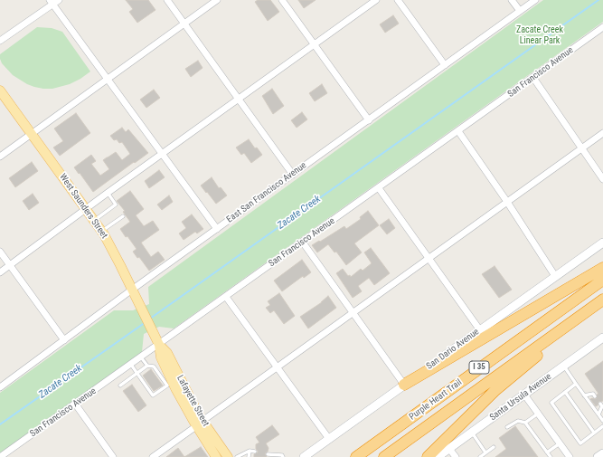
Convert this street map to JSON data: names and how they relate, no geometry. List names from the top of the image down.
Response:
{
  "streets": {
    "highway": ["I 35", "Purple Heart Trail"],
    "main road": [
      "West Saunders Street",
      "San Dario Avenue",
      "Santa Ursula Avenue",
      "Lafayette Street"
    ],
    "street": ["San Francisco Avenue", "East San Francisco Avenue"]
  },
  "crossings": [
    ["San Francisco Avenue", "Lafayette Street"],
    ["East San Francisco Avenue", "West Saunders Street"],
    ["West Saunders Street", "Lafayette Street"]
  ],
  "water": ["Zacate Creek"],
  "parks": ["Zacate Creek Linear Park"]
}
